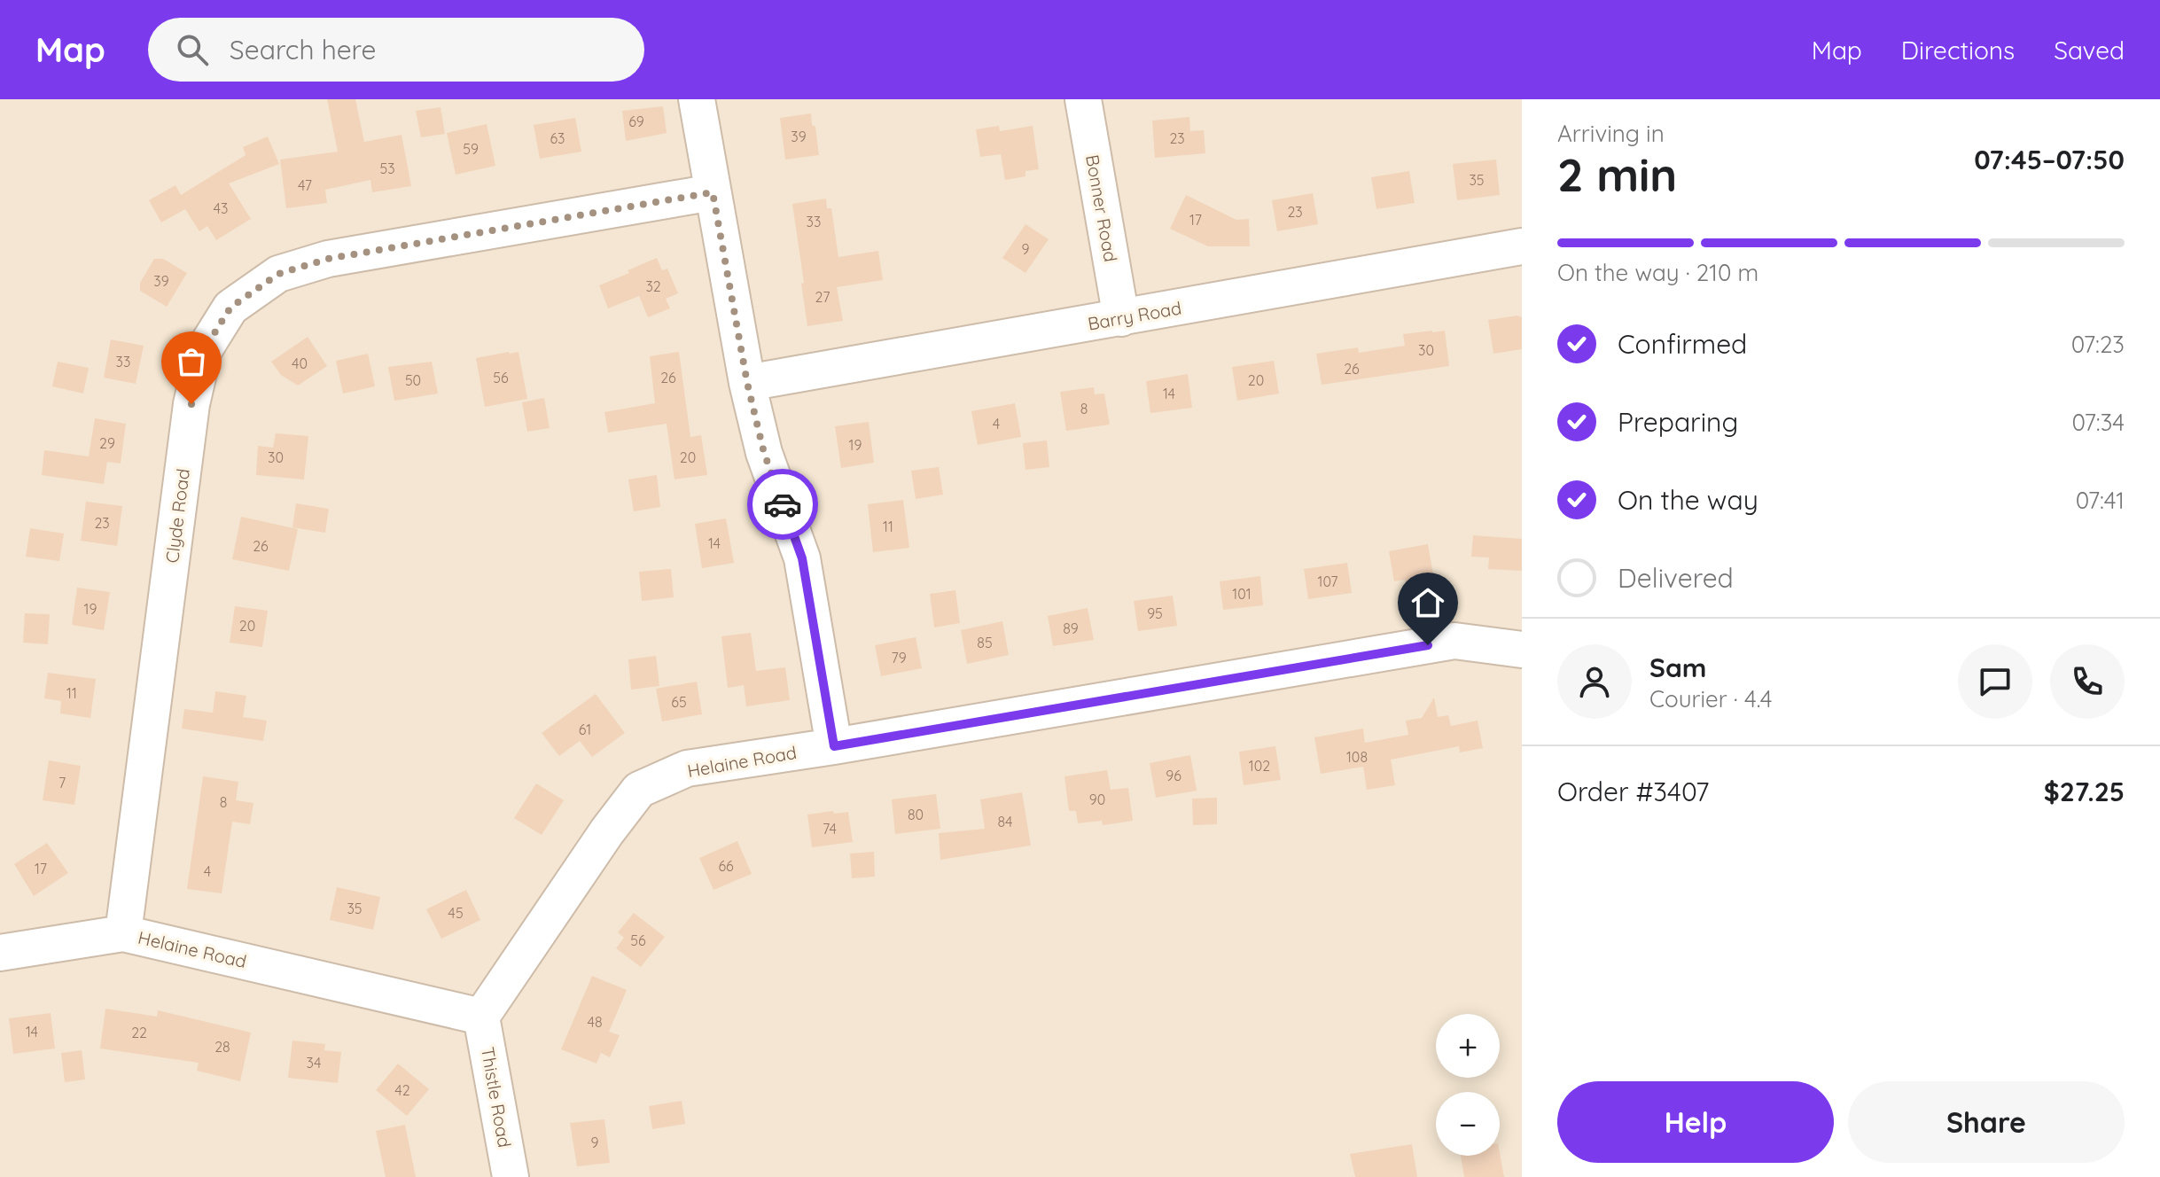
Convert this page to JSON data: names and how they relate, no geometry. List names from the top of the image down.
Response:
{
  "streets": {
    "street": [
      "Bonner Road",
      "Barry Road",
      "Clyde Road",
      "Helaine Road",
      "Thistle Road"
    ]
  },
  "crossings": [
    ["Bonner Road", "Barry Road"],
    ["Clyde Road", "Helaine Road"],
    ["Helaine Road", "Thistle Road"]
  ],
  "house_numbers": [
    "69",
    "39",
    "63",
    "23",
    "59",
    "53",
    "35",
    "47",
    "43",
    "23",
    "17",
    "33",
    "9",
    "39",
    "32",
    "27",
    "30",
    "33",
    "40",
    "26",
    "56",
    "26",
    "50",
    "20",
    "14",
    "8",
    "4",
    "29",
    "19",
    "30",
    "20",
    "23",
    "11",
    "14",
    "26",
    "107",
    "101",
    "19",
    "95",
    "20",
    "89",
    "85",
    "79",
    "11",
    "65",
    "61",
    "108",
    "102",
    "96",
    "7",
    "90",
    "8",
    "80",
    "84",
    "74",
    "66",
    "17",
    "4",
    "35",
    "45",
    "56",
    "48",
    "14",
    "22",
    "28",
    "34",
    "42",
    "9"
  ],
  "page": {
    "header": "Map",
    "search": "Search here",
    "nav": ["Map", "Directions", "Saved"],
    "heading": ["2 min", "Arriving in", "07:45–07:50"],
    "panel": [
      "Sam",
      "Courier · 4.4",
      "Order #3407",
      "$27.25"
    ],
    "bar": "On the way · 210 m",
    "list": [
      ["Confirmed", "07:23"],
      ["Preparing", "07:34"],
      ["On the way", "07:41"],
      "Delivered"
    ],
    "map_buttons": ["+", "−"],
    "buttons": ["Help", "Share"]
  }
}
